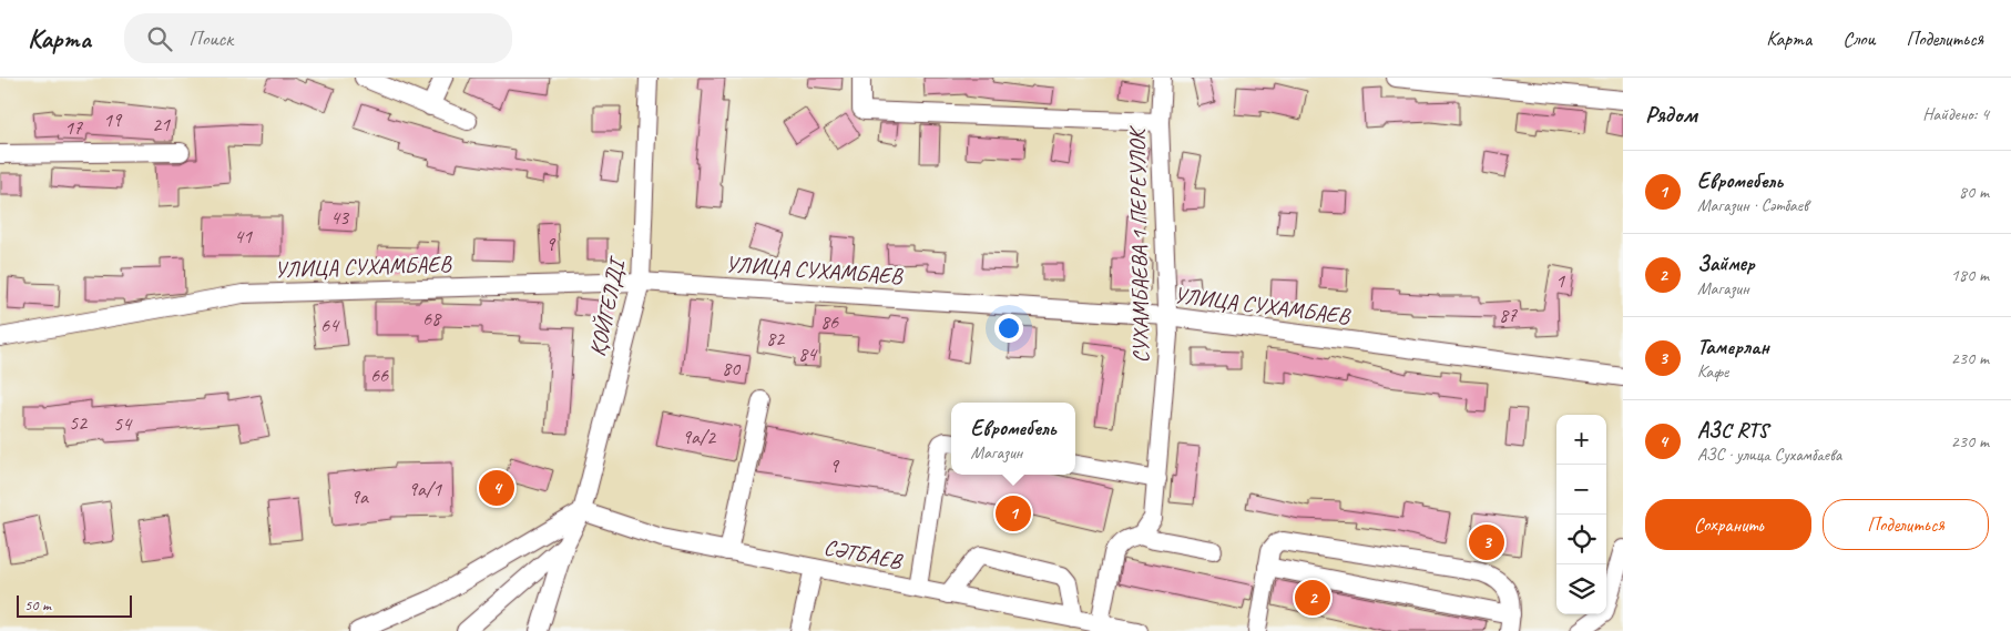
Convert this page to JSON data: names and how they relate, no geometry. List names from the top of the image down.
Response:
{
  "streets": {
    "street": [
      "СУХАМБАЕВА 1 ПЕРЕУЛОК",
      "УЛИЦА СУХАМБАЕВ",
      "ҚОЙГЕЛДІ",
      "СӘТБАЕВ"
    ]
  },
  "crossings": [
    ["СУХАМБАЕВА 1 ПЕРЕУЛОК", "УЛИЦА СУХАМБАЕВ"],
    ["УЛИЦА СУХАМБАЕВ", "ҚОЙГЕЛДІ"],
    ["ҚОЙГЕЛДІ", "СӘТБАЕВ"]
  ],
  "house_numbers": [
    "19",
    "21",
    "17",
    "43",
    "41",
    "9",
    "1",
    "87",
    "68",
    "86",
    "64",
    "82",
    "84",
    "80",
    "66",
    "52",
    "54",
    "9а/2",
    "9",
    "9а/1",
    "9а"
  ],
  "scale_bar": "50 m",
  "page": {
    "header": "Карта",
    "search": "Поиск",
    "nav": ["Карта", "Слои", "Поделиться"],
    "heading": ["Рядом", "Найдено: 4"],
    "list": [
      {
        "mark": "1",
        "name": "Евромебель",
        "note": "Магазин · Сәтбаев",
        "value": "80 m"
      },
      {
        "mark": "2",
        "name": "Займер",
        "note": "Магазин",
        "value": "180 m"
      },
      {
        "mark": "3",
        "name": "Тамерлан",
        "note": "Кафе",
        "value": "230 m"
      },
      {
        "mark": "4",
        "name": "АЗС RTS",
        "note": "АЗС · улица Сухамбаева",
        "value": "230 m"
      }
    ],
    "popup": ["Евромебель", "Магазин"],
    "map_buttons": ["+", "−"],
    "pins": [
      "4",
      "1",
      "3",
      "2"
    ],
    "buttons": ["Сохранить", "Поделиться"],
    "scale": "50 m"
  }
}
